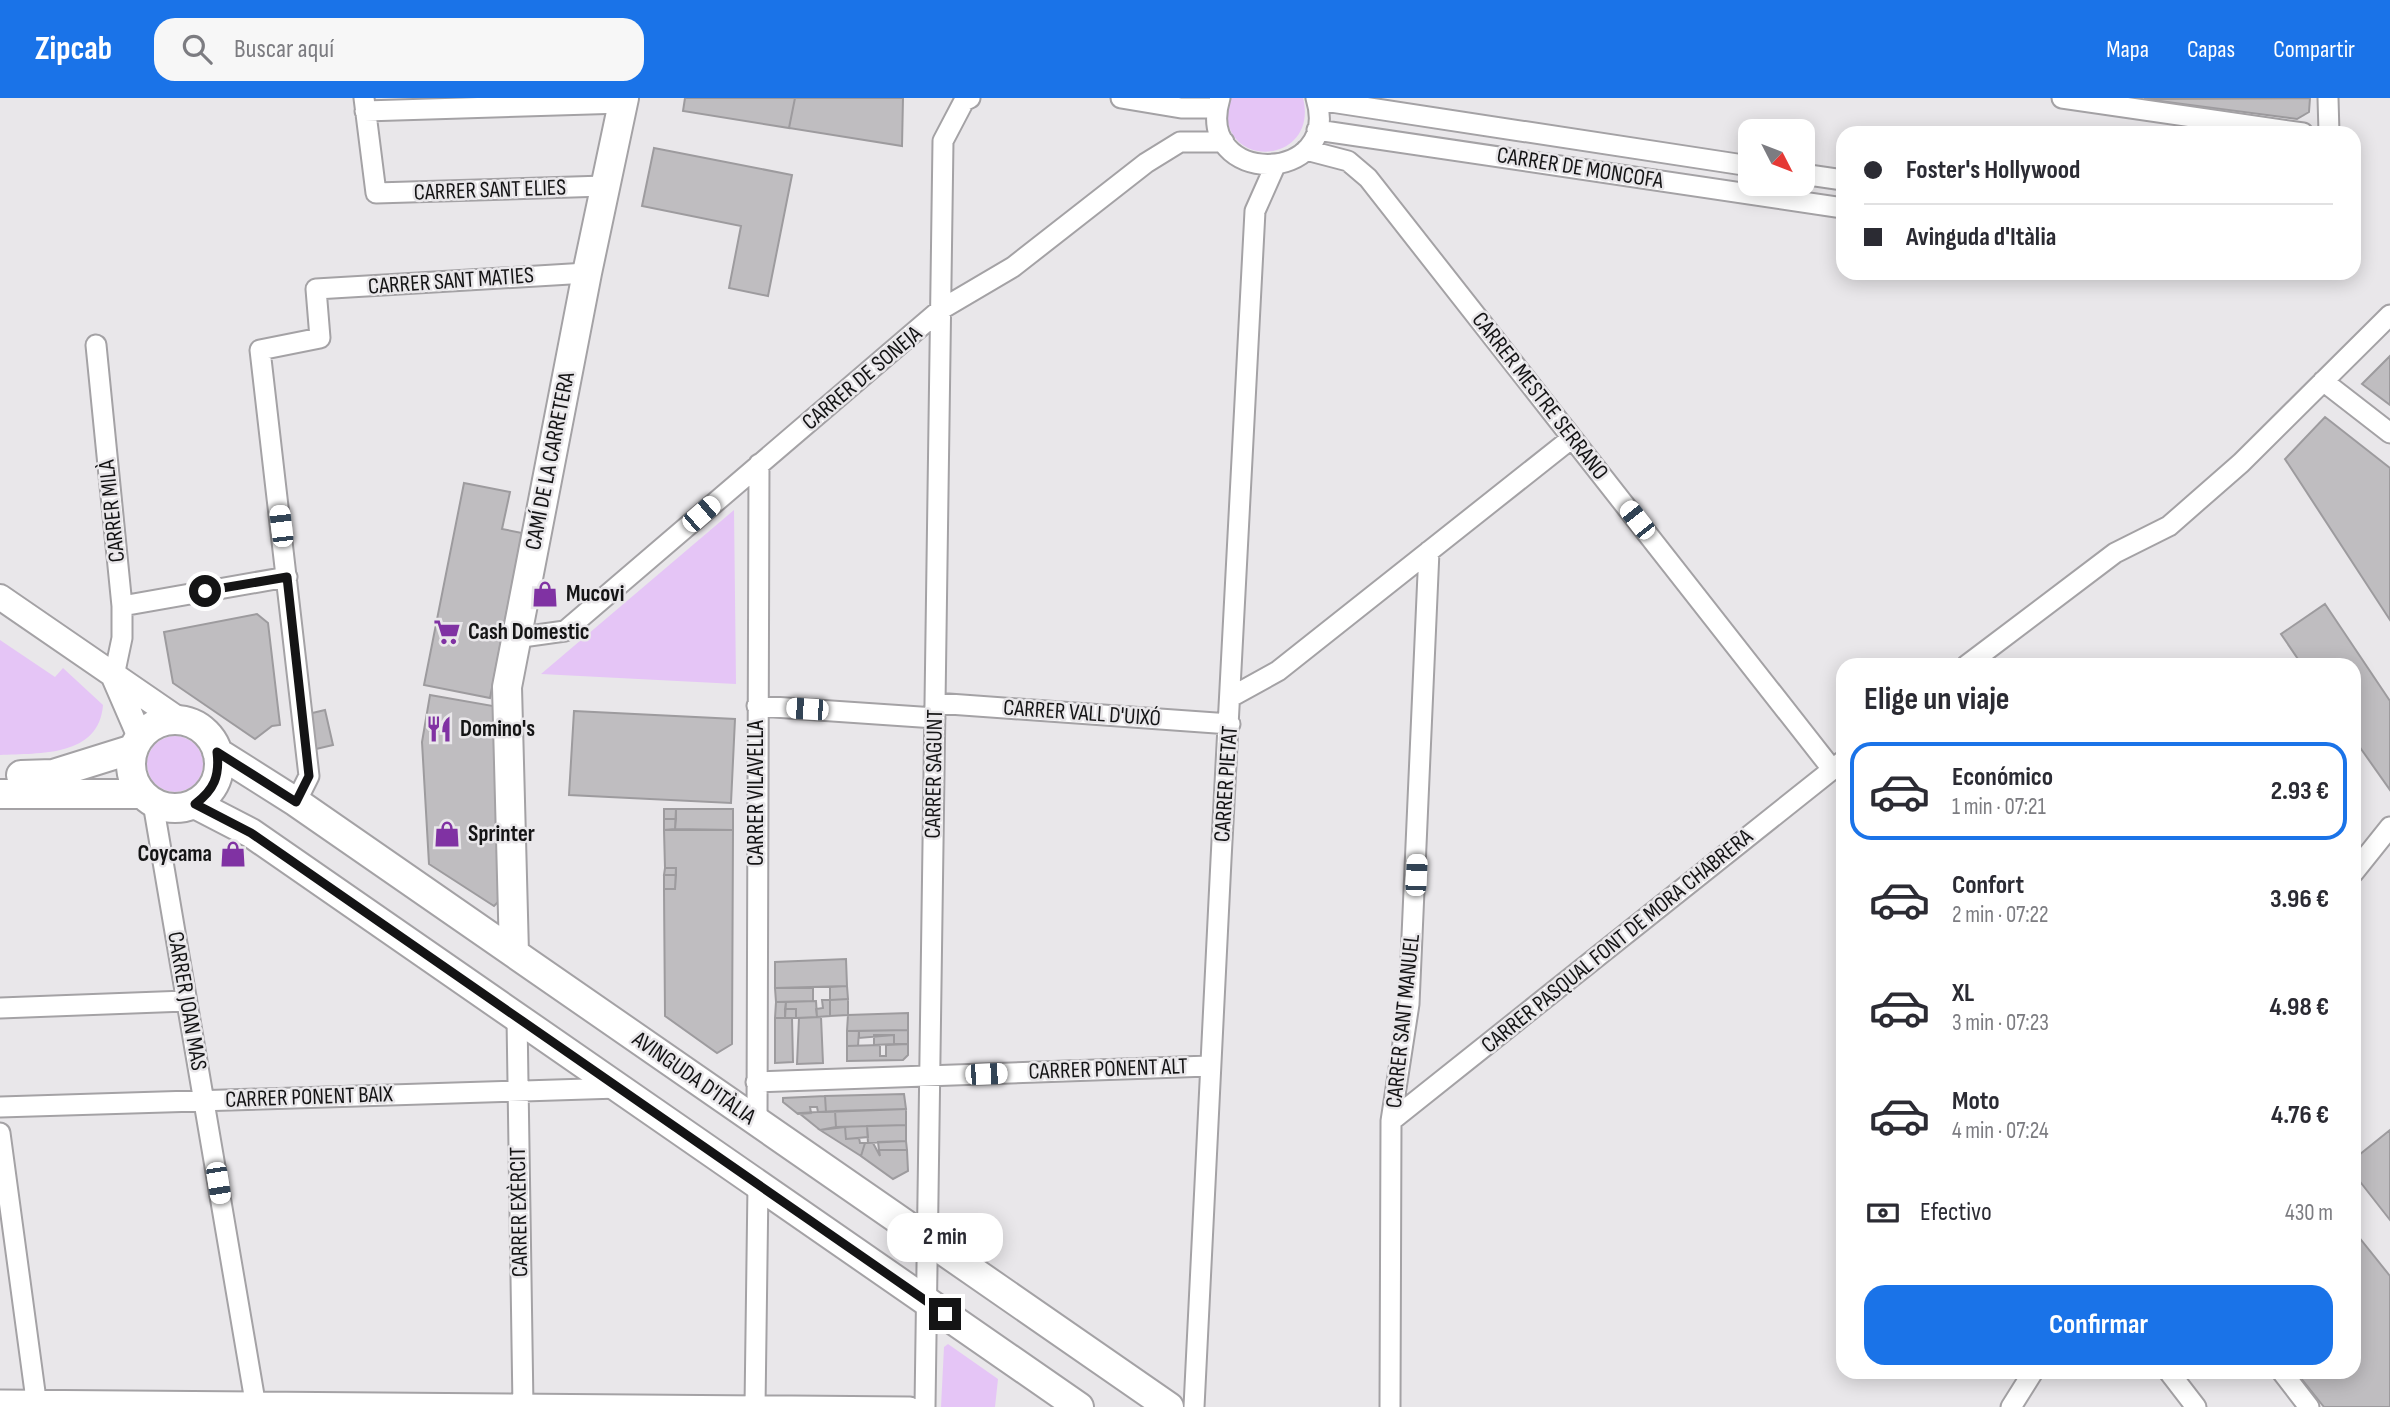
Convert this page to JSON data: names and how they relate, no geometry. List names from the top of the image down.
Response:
{
  "streets": {
    "main road": ["CAMÍ DE LA CARRETERA", "AVINGUDA D'ITÀLIA"],
    "street": [
      "CARRER DE MONCOFA",
      "CARRER SANT ELIES",
      "CARRER SANT MATIES",
      "CARRER DE SONEJA",
      "CARRER MESTRE SERRANO",
      "CARRER MILÀ",
      "CARRER VALL D'UIXÓ",
      "CARRER SAGUNT",
      "CARRER PIETAT",
      "CARRER VILAVELLA",
      "CARRER PASQUAL FONT DE MORA CHABRERA",
      "CARRER JOAN MAS",
      "CARRER SANT MANUEL",
      "CARRER PONENT ALT",
      "CARRER PONENT BAIX",
      "CARRER EXÈRCIT"
    ]
  },
  "crossings": [
    ["CARRER SANT ELIES", "CAMÍ DE LA CARRETERA"],
    ["CARRER SANT MATIES", "CAMÍ DE LA CARRETERA"],
    ["CARRER DE SONEJA", "CAMÍ DE LA CARRETERA"],
    ["CARRER DE SONEJA", "CARRER SAGUNT"],
    ["CARRER DE SONEJA", "CARRER VILAVELLA"],
    ["CAMÍ DE LA CARRETERA", "AVINGUDA D'ITÀLIA"],
    ["CARRER VALL D'UIXÓ", "CARRER SAGUNT"],
    ["CARRER VALL D'UIXÓ", "CARRER PIETAT"],
    ["CARRER VALL D'UIXÓ", "CARRER VILAVELLA"],
    ["CARRER SAGUNT", "CARRER PONENT ALT"],
    ["CARRER SAGUNT", "AVINGUDA D'ITÀLIA"],
    ["CARRER PIETAT", "CARRER PONENT ALT"],
    ["CARRER VILAVELLA", "CARRER PONENT ALT"],
    ["CARRER VILAVELLA", "AVINGUDA D'ITÀLIA"],
    ["CARRER PASQUAL FONT DE MORA CHABRERA", "CARRER SANT MANUEL"],
    ["CARRER JOAN MAS", "AVINGUDA D'ITÀLIA"],
    ["CARRER JOAN MAS", "CARRER PONENT BAIX"],
    ["CARRER PONENT BAIX", "CARRER EXÈRCIT"]
  ],
  "places": {
    "shop": ["Mucovi", "Sprinter", "Coycama"],
    "supermarket": ["Cash Domestic"],
    "restaurant": ["Domino's"]
  },
  "north": "bottom right",
  "page": {
    "header": "Zipcab",
    "search": "Buscar aquí",
    "nav": ["Mapa", "Capas", "Compartir"],
    "banner": ["Foster's Hollywood", "Avinguda d'Itàlia"],
    "heading": "Elige un viaje",
    "list": [
      {
        "name": "Económico",
        "note": "1 min · 07:21",
        "value": "2.93 €"
      },
      {
        "name": "Confort",
        "note": "2 min · 07:22",
        "value": "3.96 €"
      },
      {
        "name": "XL",
        "note": "3 min · 07:23",
        "value": "4.98 €"
      },
      {
        "name": "Moto",
        "note": "4 min · 07:24",
        "value": "4.76 €"
      }
    ],
    "pay": ["Efectivo", "430 m"],
    "bubble": "2 min",
    "buttons": "Confirmar"
  }
}
